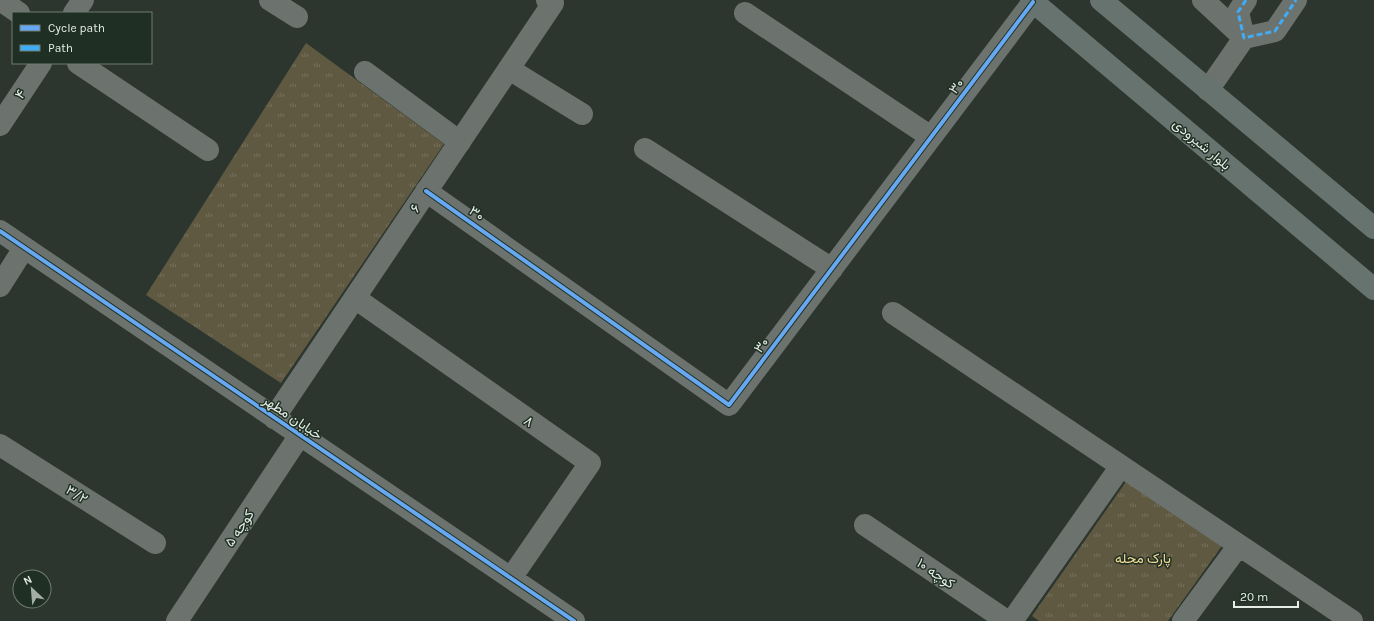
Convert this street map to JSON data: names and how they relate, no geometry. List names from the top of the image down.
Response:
{
  "streets": {
    "main road": ["بلوار شیرودی"],
    "street": [
      "۳۰",
      "۴",
      "۶",
      "خیابان مطهر",
      "۸",
      "۳/۲",
      "کوچه ۵",
      "کوچه ۱۰"
    ]
  },
  "crossings": [
    ["۳۰", "بلوار شیرودی"],
    ["۳۰", "۶"],
    ["۶", "خیابان مطهر"],
    ["۶", "۸"],
    ["خیابان مطهر", "۸"],
    ["خیابان مطهر", "کوچه ۵"]
  ],
  "parks": ["پارک محله"],
  "legend": ["Cycle path", "Path"],
  "scale_bar": "20 m",
  "north": "top left"
}
